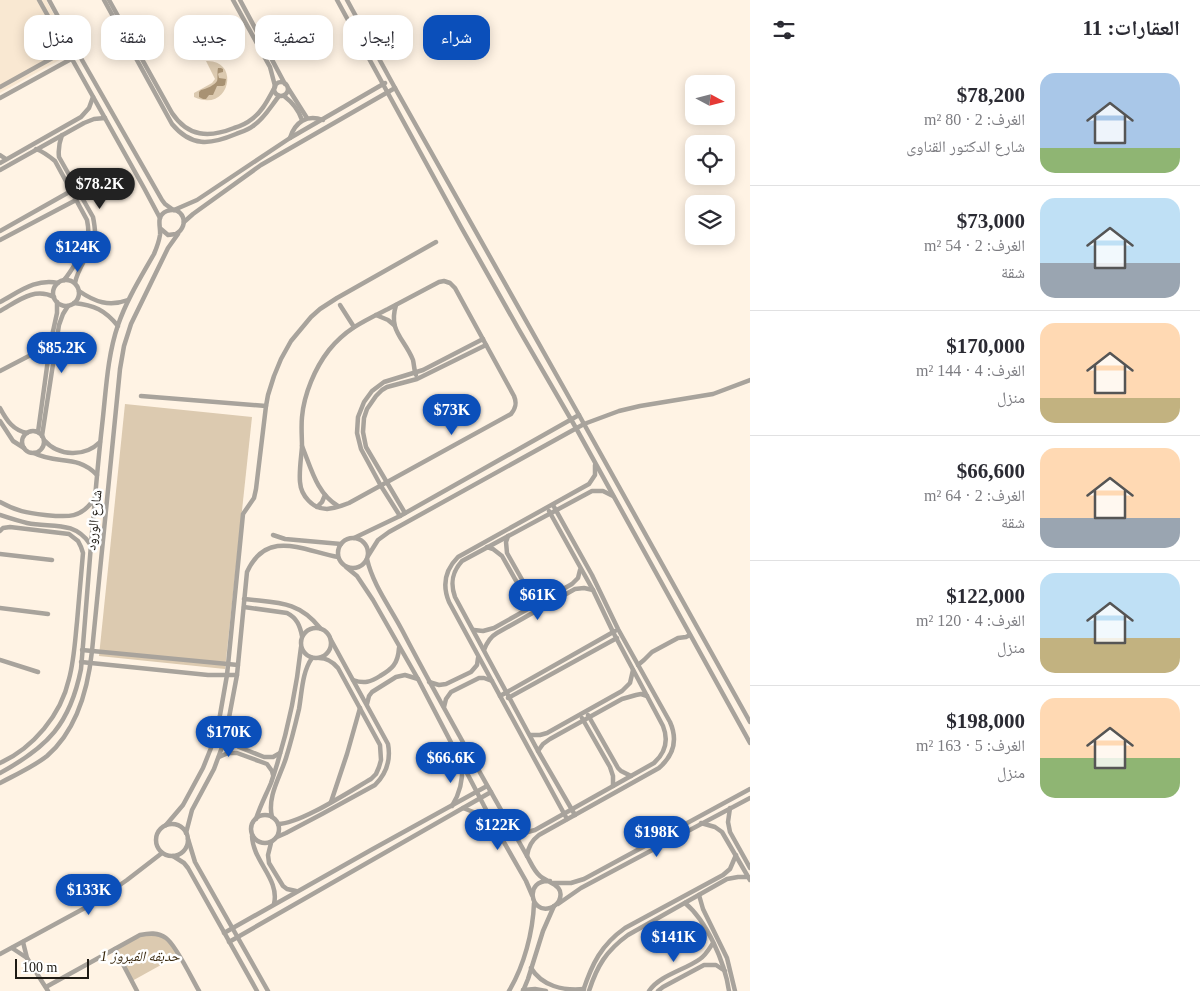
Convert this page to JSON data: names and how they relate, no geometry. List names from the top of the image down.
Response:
{
  "streets": {
    "street": ["شارع الورود"]
  },
  "parks": ["حدبقه الفيروز 1"],
  "scale_bar": "100 m",
  "north": "right",
  "page": {
    "heading": "العقارات: 11",
    "chip": [
      "شراء",
      "إيجار",
      "تصفية",
      "جديد",
      "شقة",
      "منزل"
    ],
    "list": [
      {
        "name": "$78,200",
        "note": "الغرف: 2 · 80 m² · شارع الدكتور القناوى"
      },
      {
        "name": "$73,000",
        "note": "الغرف: 2 · 54 m² · شقة"
      },
      {
        "name": "$170,000",
        "note": "الغرف: 4 · 144 m² · منزل"
      },
      {
        "name": "$66,600",
        "note": "الغرف: 2 · 64 m² · شقة"
      },
      {
        "name": "$122,000",
        "note": "الغرف: 4 · 120 m² · منزل"
      },
      {
        "name": "$198,000",
        "note": "الغرف: 5 · 163 m² · منزل"
      }
    ],
    "price": [
      "$78.2K",
      "$124K",
      "$85.2K",
      "$73K",
      "$61K",
      "$170K",
      "$66.6K",
      "$122K",
      "$198K",
      "$133K",
      "$141K"
    ],
    "scale": "100 m"
  }
}
